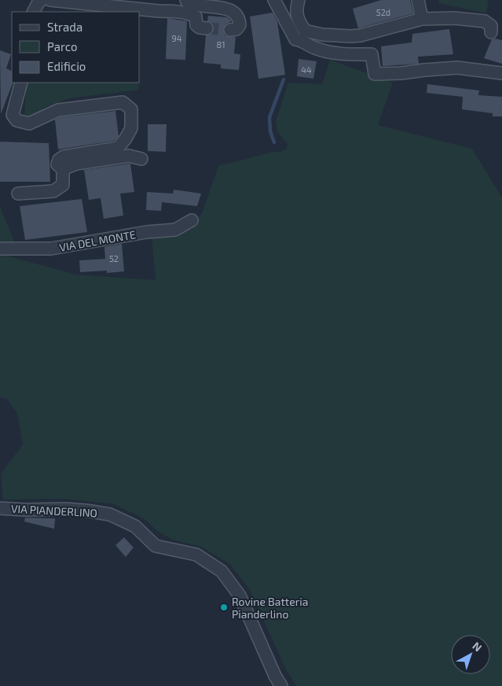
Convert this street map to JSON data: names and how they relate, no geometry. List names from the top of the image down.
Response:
{
  "streets": {
    "street": ["VIA DEL MONTE", "VIA PIANDERLINO"]
  },
  "places": ["Rovine Batteria Pianderlino"],
  "house_numbers": [
    "52d",
    "94",
    "81",
    "44",
    "52"
  ],
  "legend": ["Strada", "Parco", "Edificio"],
  "north": "top right"
}
